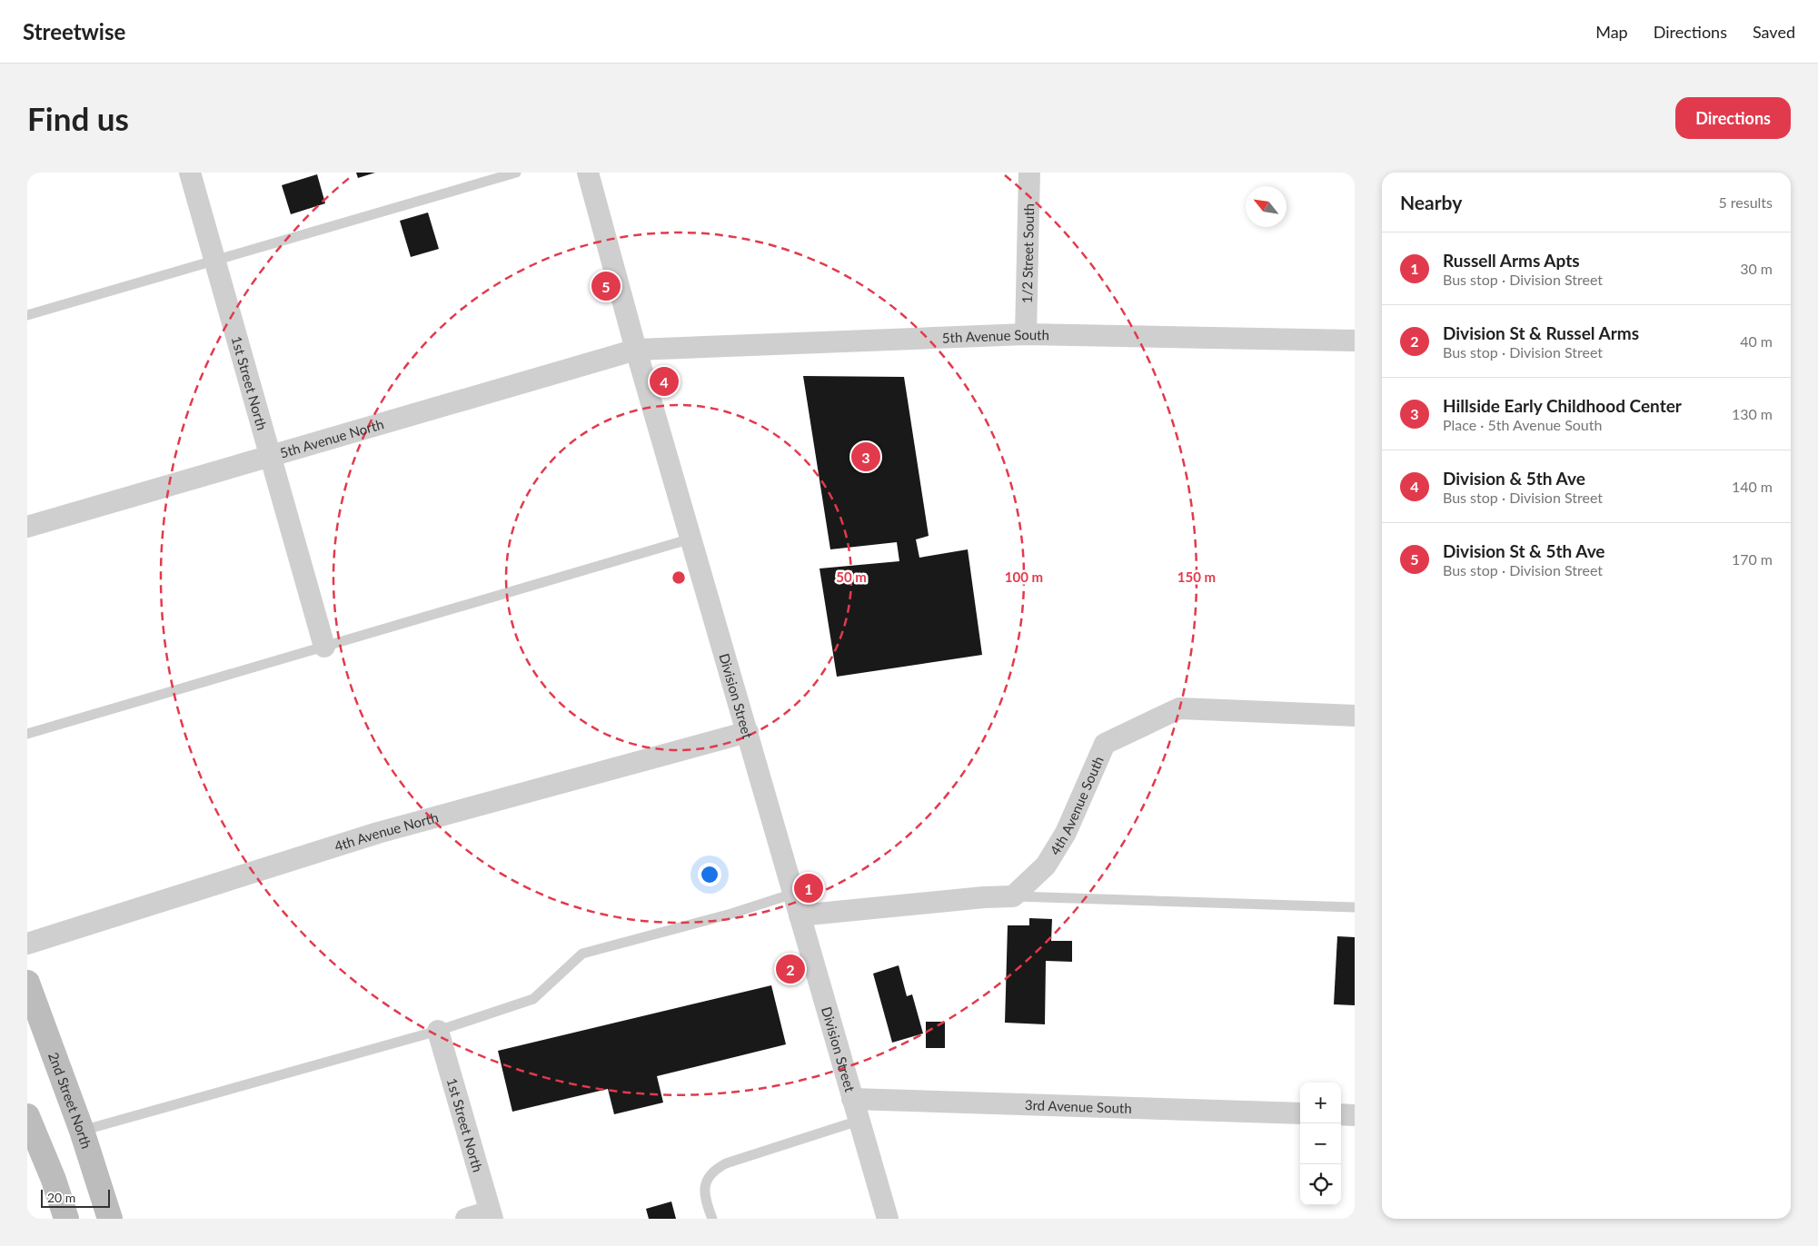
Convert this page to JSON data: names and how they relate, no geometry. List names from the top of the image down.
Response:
{
  "streets": {
    "main road": ["2nd Street North"],
    "street": [
      "1/2 Street South",
      "5th Avenue South",
      "1st Street North",
      "5th Avenue North",
      "Division Street",
      "4th Avenue South",
      "4th Avenue North",
      "3rd Avenue South"
    ]
  },
  "crossings": [
    ["1/2 Street South", "5th Avenue South"],
    ["5th Avenue South", "5th Avenue North"],
    ["5th Avenue South", "Division Street"],
    ["1st Street North", "5th Avenue North"],
    ["5th Avenue North", "Division Street"],
    ["Division Street", "4th Avenue North"],
    ["Division Street", "3rd Avenue South"]
  ],
  "scale_bar": "20 m",
  "north": "top left",
  "page": {
    "header": "Streetwise",
    "nav": ["Map", "Directions", "Saved"],
    "buttons": "Directions",
    "title": "Find us",
    "heading": ["Nearby", "5 results"],
    "list": [
      {
        "mark": "1",
        "name": "Russell Arms Apts",
        "note": "Bus stop · Division Street",
        "value": "30 m"
      },
      {
        "mark": "2",
        "name": "Division St & Russel Arms",
        "note": "Bus stop · Division Street",
        "value": "40 m"
      },
      {
        "mark": "3",
        "name": "Hillside Early Childhood Center",
        "note": "Place · 5th Avenue South",
        "value": "130 m"
      },
      {
        "mark": "4",
        "name": "Division & 5th Ave",
        "note": "Bus stop · Division Street",
        "value": "140 m"
      },
      {
        "mark": "5",
        "name": "Division St & 5th Ave",
        "note": "Bus stop · Division Street",
        "value": "170 m"
      }
    ],
    "pins": [
      "5",
      "4",
      "3",
      "1",
      "2"
    ],
    "map_buttons": ["+", "−"],
    "scale": "20 m"
  },
  "rings": ["50 m", "100 m", "150 m"]
}
